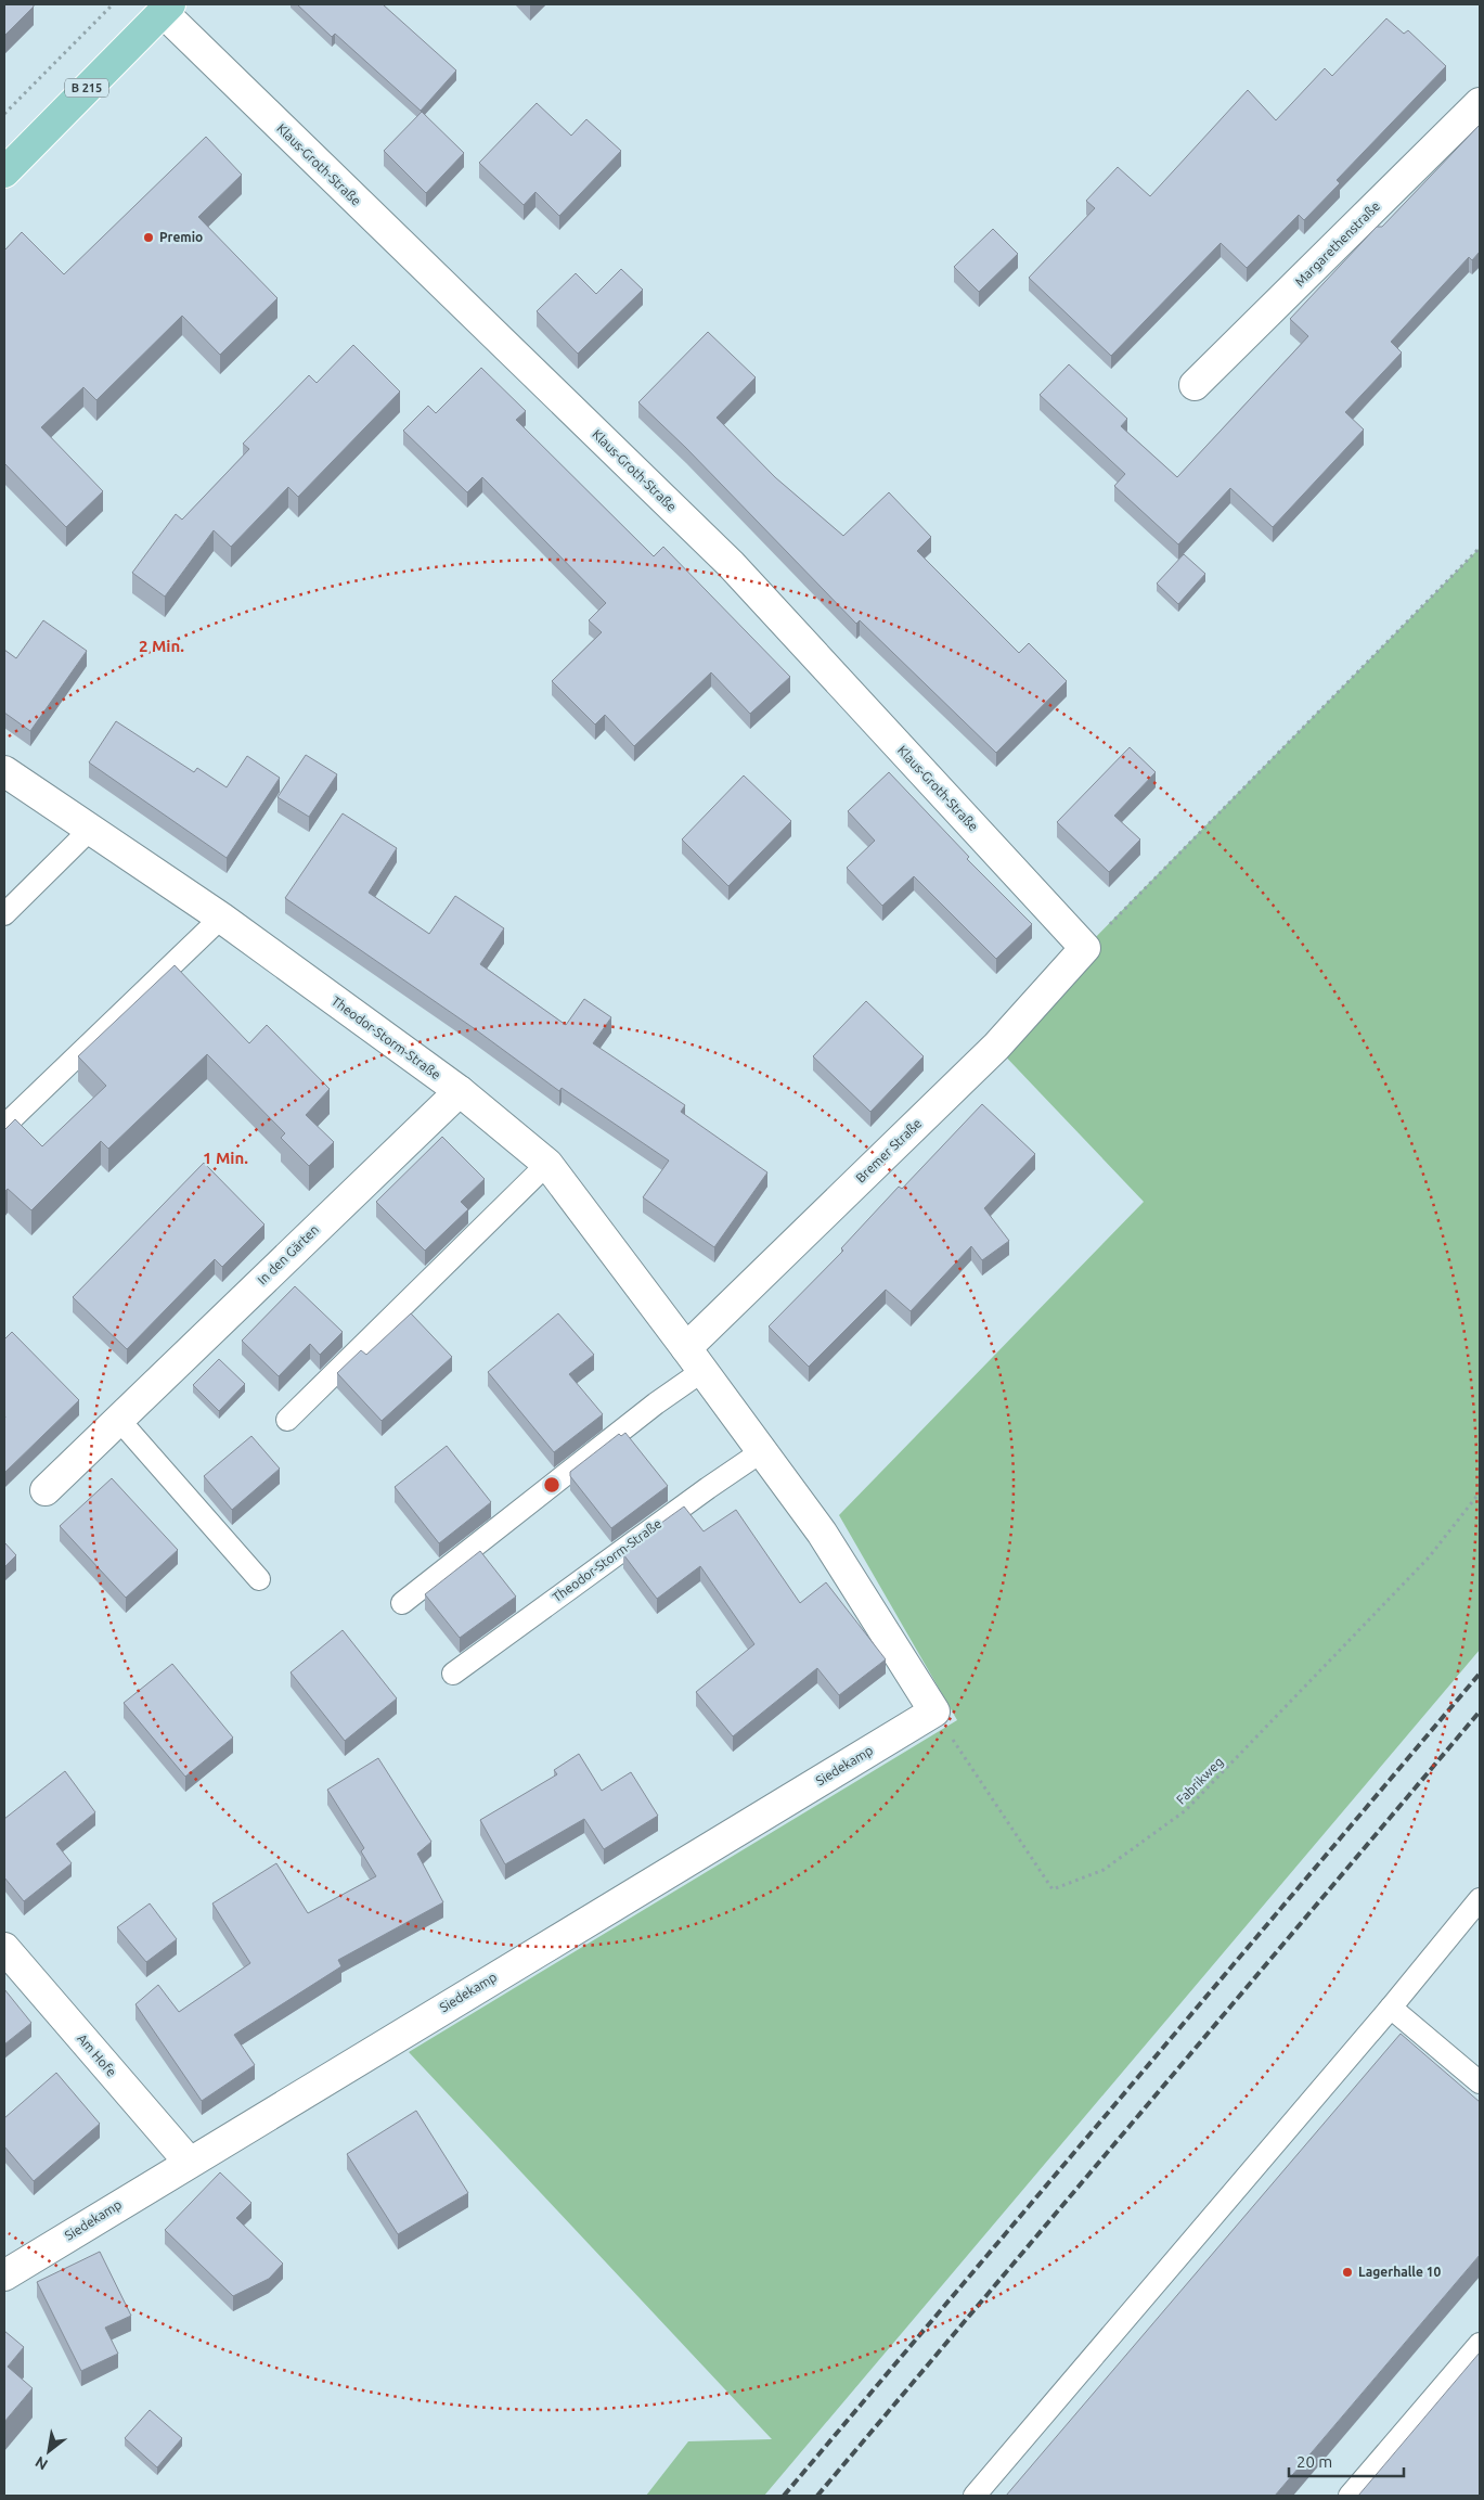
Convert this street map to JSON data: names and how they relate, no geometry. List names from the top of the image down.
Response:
{
  "streets": {
    "main road": ["B 215"],
    "street": [
      "Klaus-Groth-Straße",
      "Margarethenstraße",
      "Theodor-Storm-Straße",
      "Bremer Straße",
      "In den Gärten",
      "Siedekamp",
      "Am Hofe"
    ],
    "path": ["Fabrikweg"]
  },
  "crossings": [
    ["B 215", "Klaus-Groth-Straße"],
    ["Klaus-Groth-Straße", "Bremer Straße"],
    ["Theodor-Storm-Straße", "Bremer Straße"],
    ["Theodor-Storm-Straße", "In den Gärten"],
    ["Theodor-Storm-Straße", "Siedekamp"],
    ["Theodor-Storm-Straße", "Fabrikweg"],
    ["Siedekamp", "Fabrikweg"],
    ["Siedekamp", "Am Hofe"]
  ],
  "places": ["Premio", "Lagerhalle 10"],
  "scale_bar": "20 m",
  "north": "bottom left",
  "rings": ["2 Min.", "1 Min."]
}
